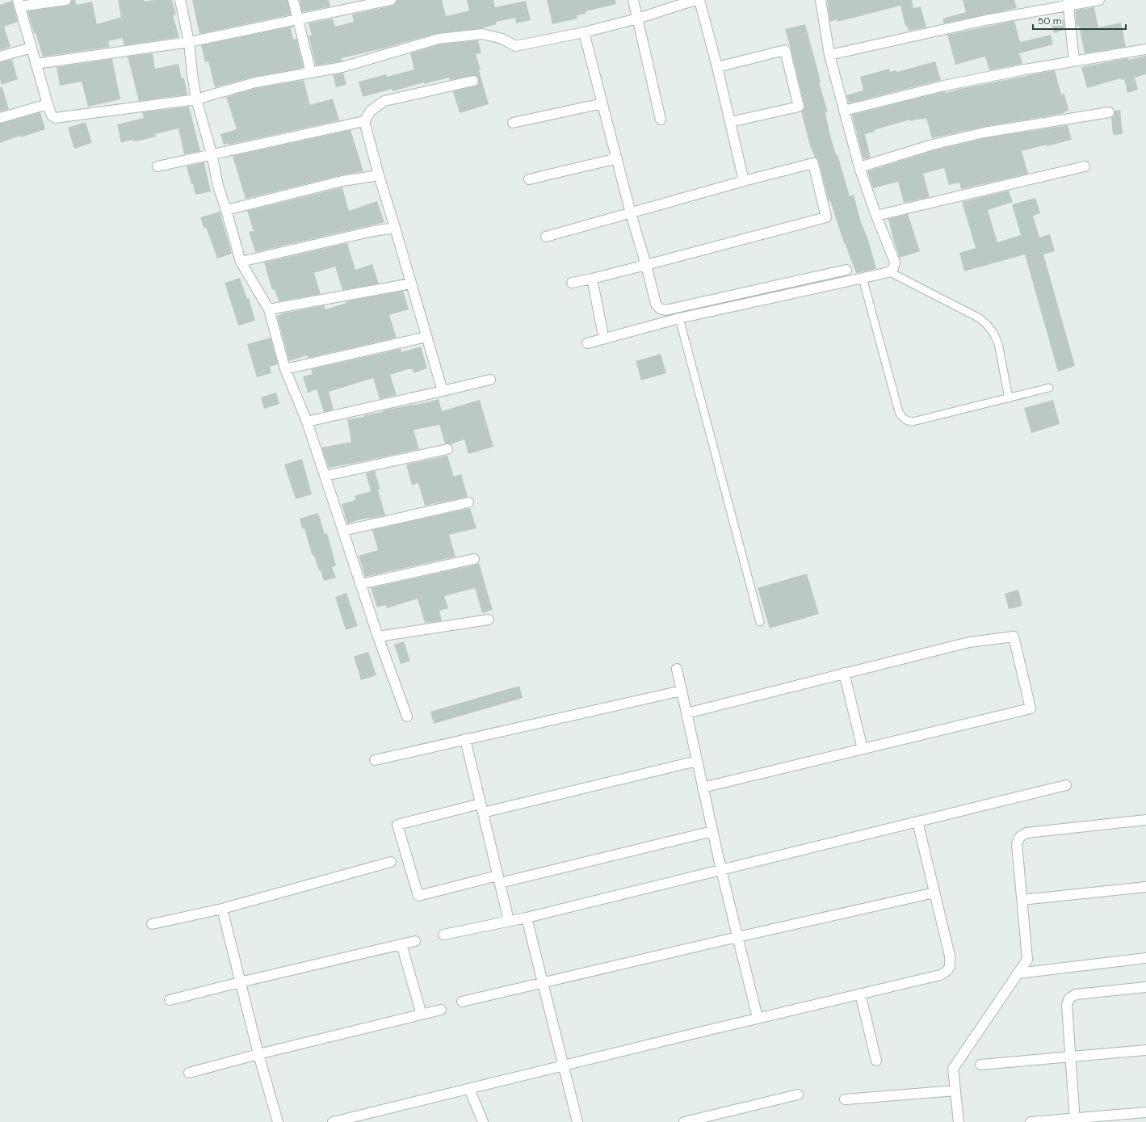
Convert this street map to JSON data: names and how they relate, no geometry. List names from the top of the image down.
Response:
{
  "scale_bar": "50 m"
}
